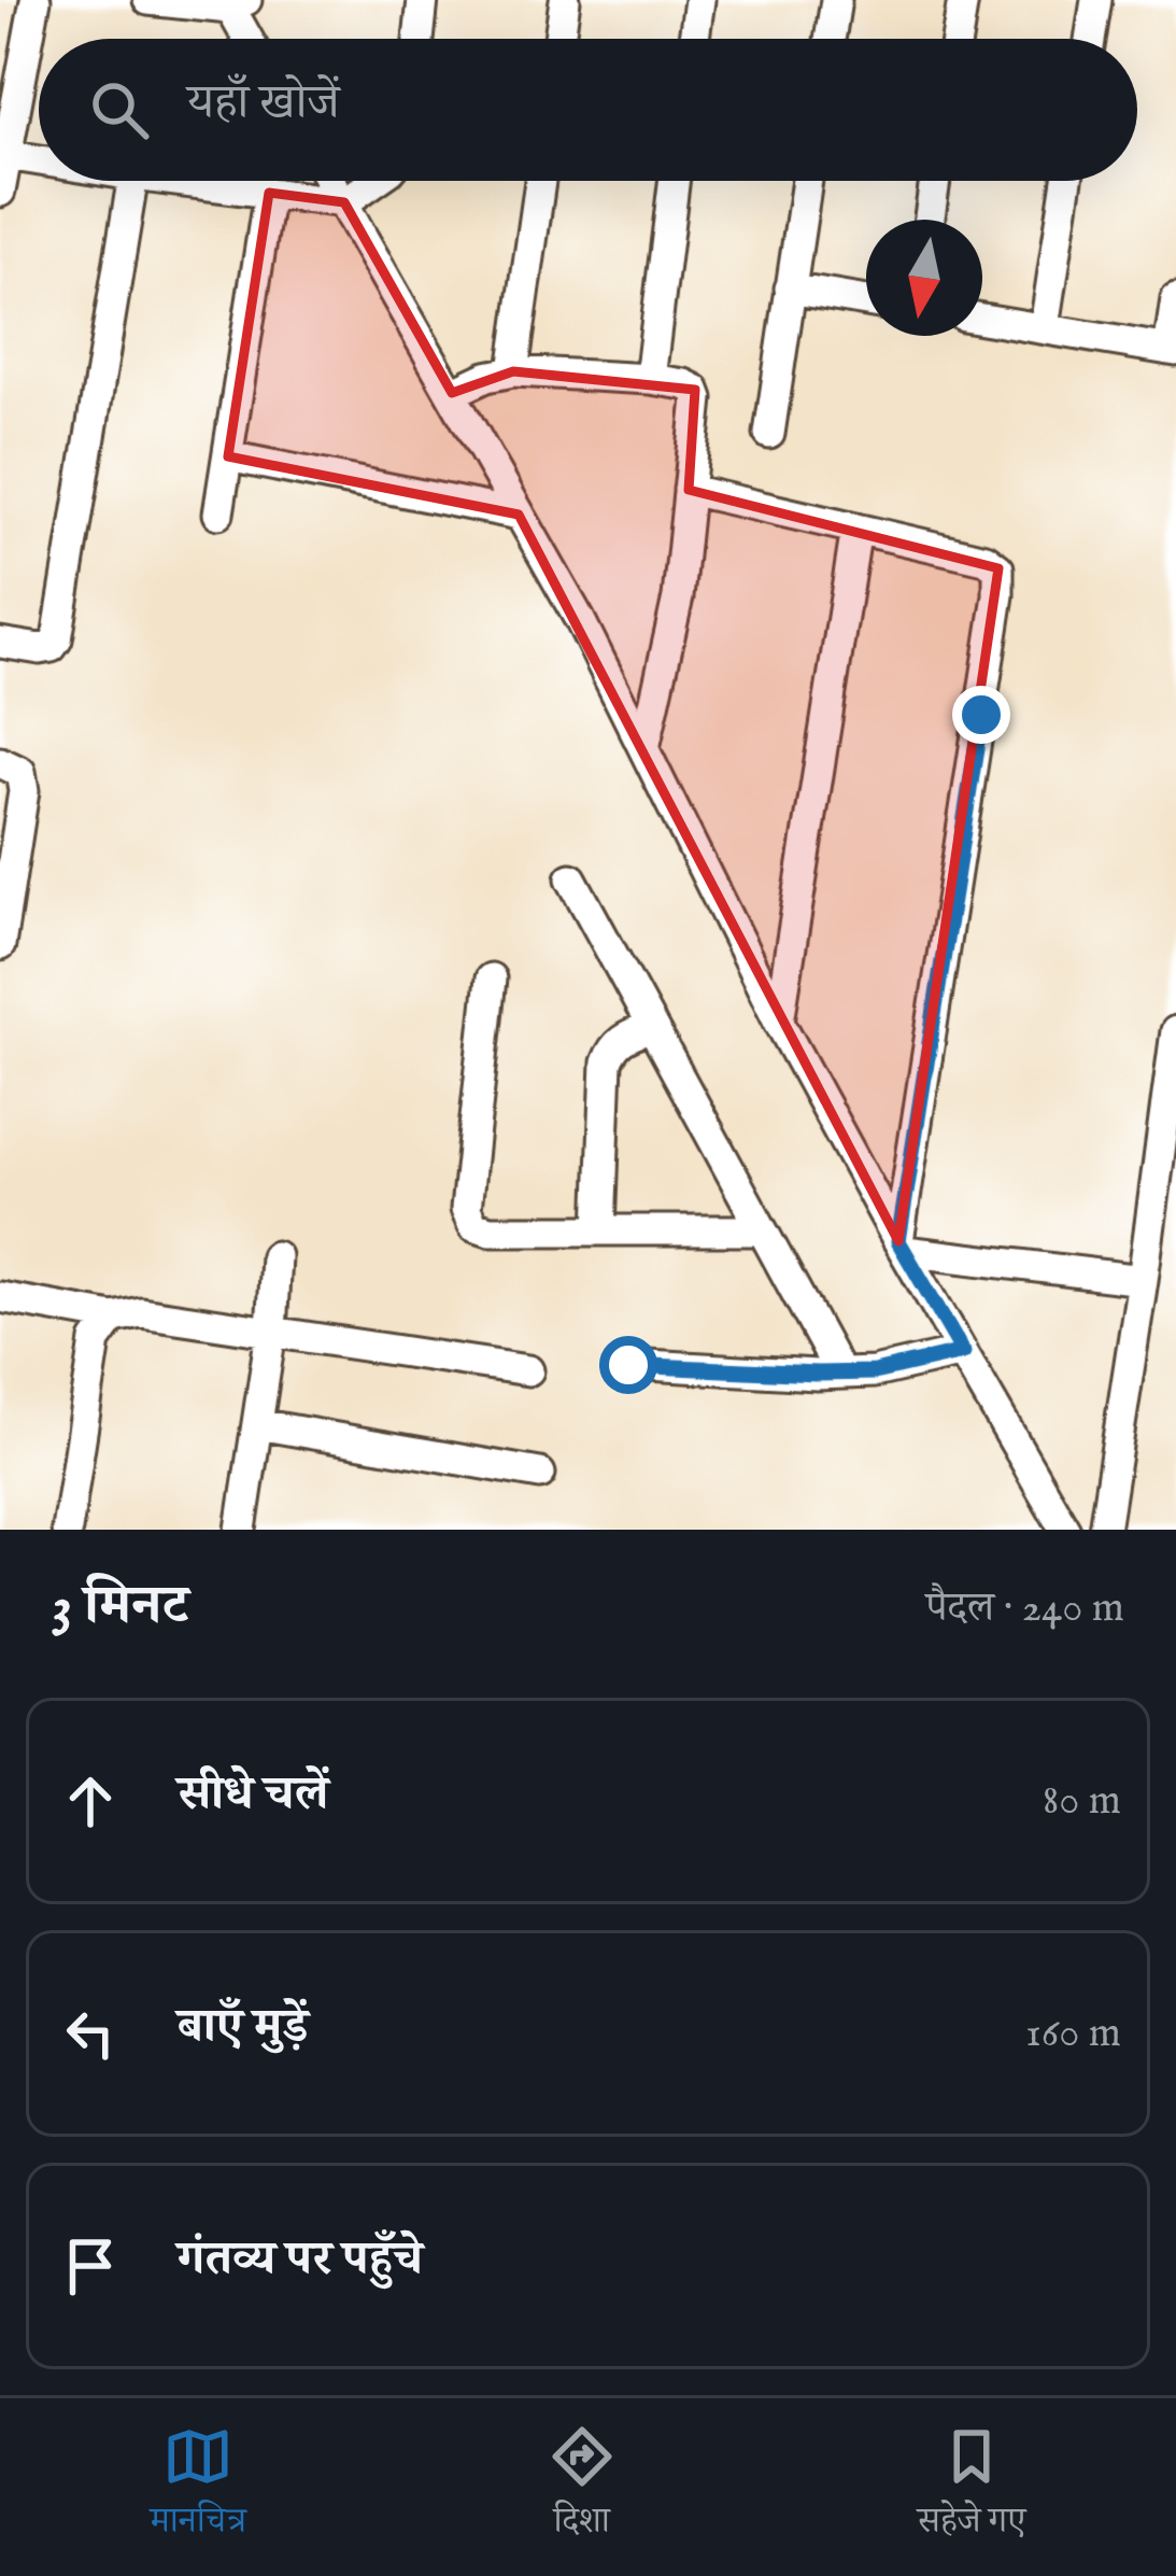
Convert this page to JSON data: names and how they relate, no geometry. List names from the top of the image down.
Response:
{
  "north": "bottom",
  "page": {
    "search": "यहाँ खोजें",
    "heading": ["3 मिनट", "पैदल · 240 m"],
    "list": [
      ["सीधे चलें", "80 m"],
      ["बाएँ मुड़ें", "160 m"],
      "गंतव्य पर पहुँचे"
    ],
    "nav": ["मानचित्र", "दिशा", "सहेजे गए"]
  }
}
